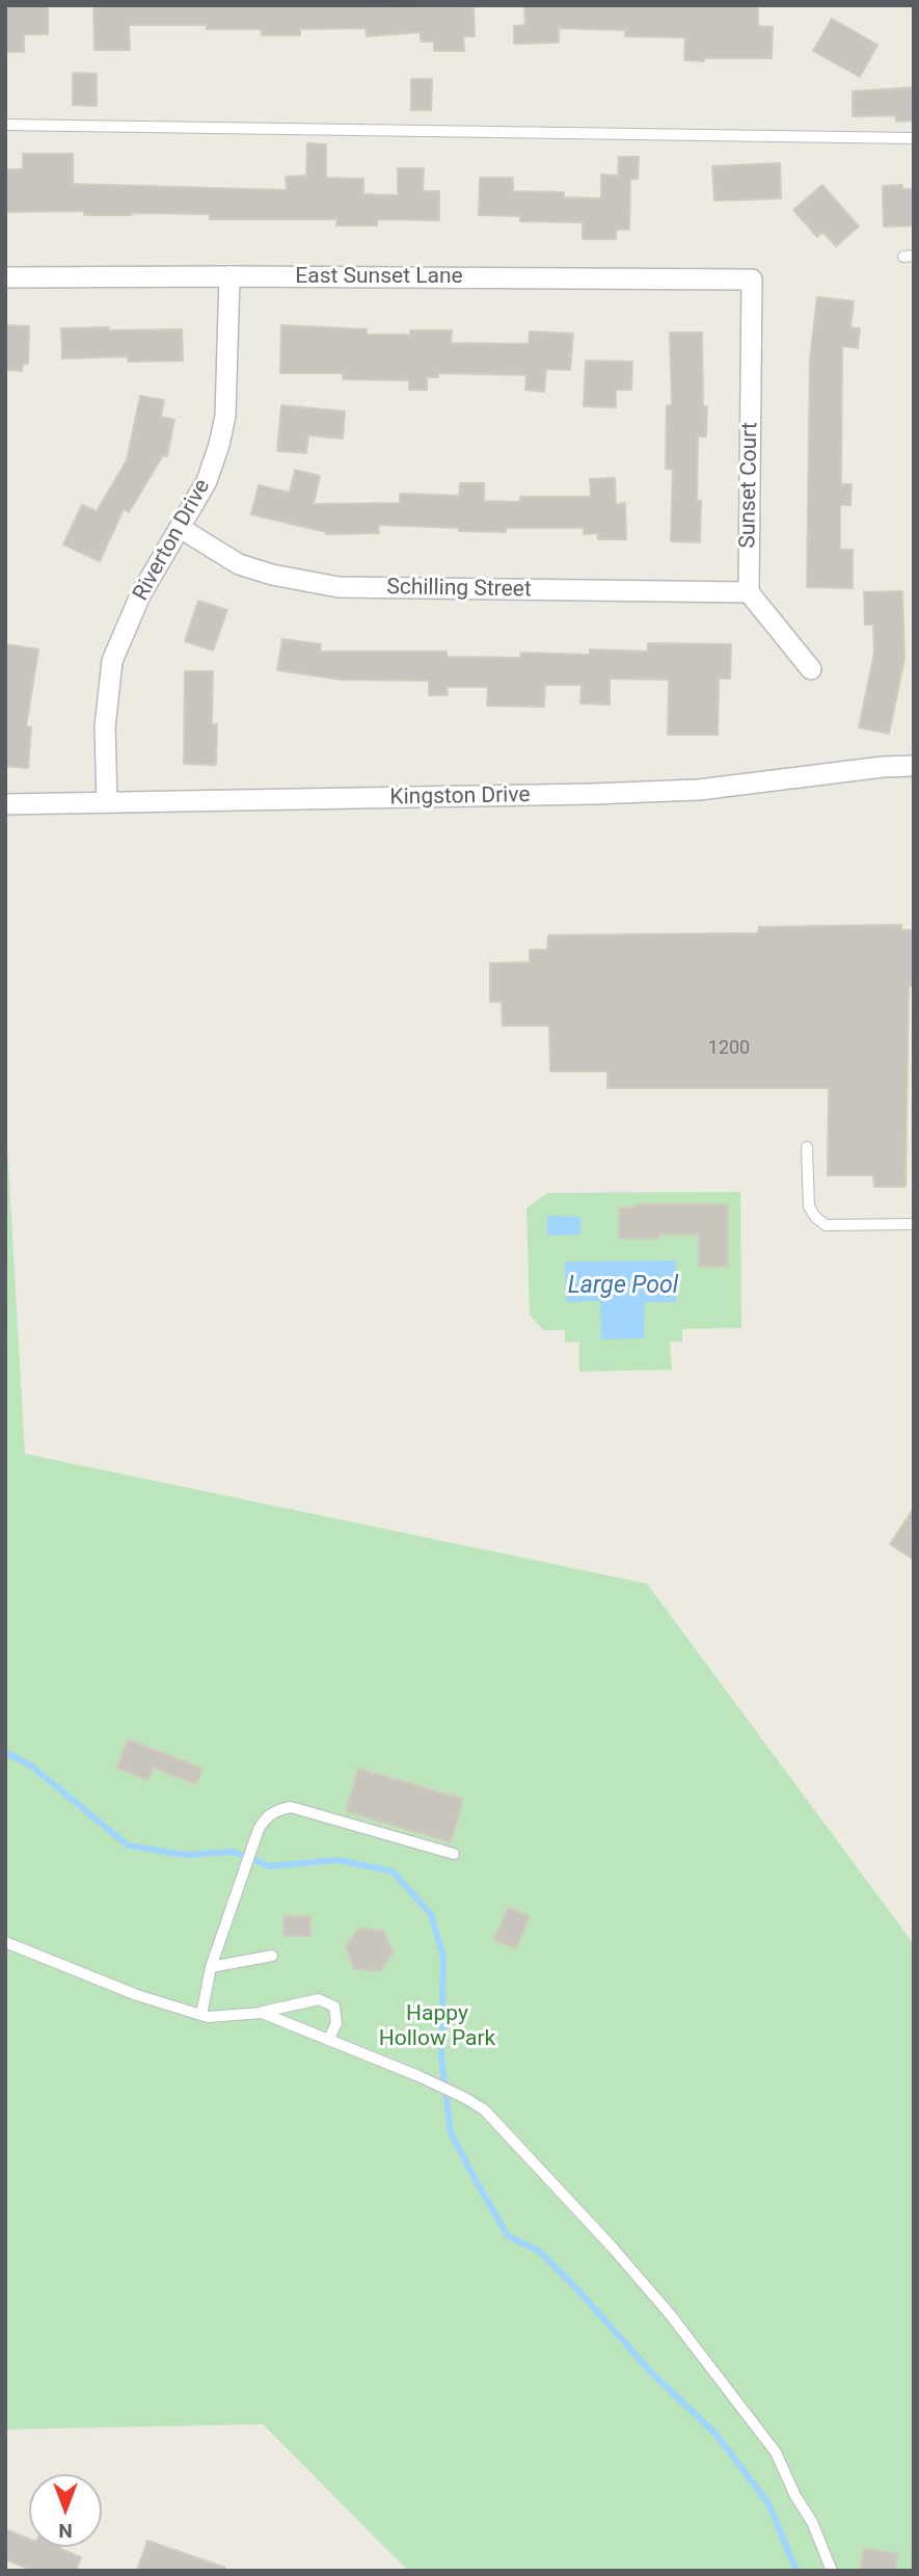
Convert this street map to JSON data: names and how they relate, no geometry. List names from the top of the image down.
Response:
{
  "streets": {
    "street": [
      "East Sunset Lane",
      "Sunset Court",
      "Riverton Drive",
      "Schilling Street",
      "Kingston Drive"
    ]
  },
  "crossings": [
    ["East Sunset Lane", "Sunset Court"],
    ["East Sunset Lane", "Riverton Drive"],
    ["Sunset Court", "Schilling Street"],
    ["Riverton Drive", "Schilling Street"],
    ["Riverton Drive", "Kingston Drive"]
  ],
  "water": ["Large Pool"],
  "parks": ["Happy Hollow Park"],
  "house_numbers": ["1200"],
  "north": "bottom"
}
